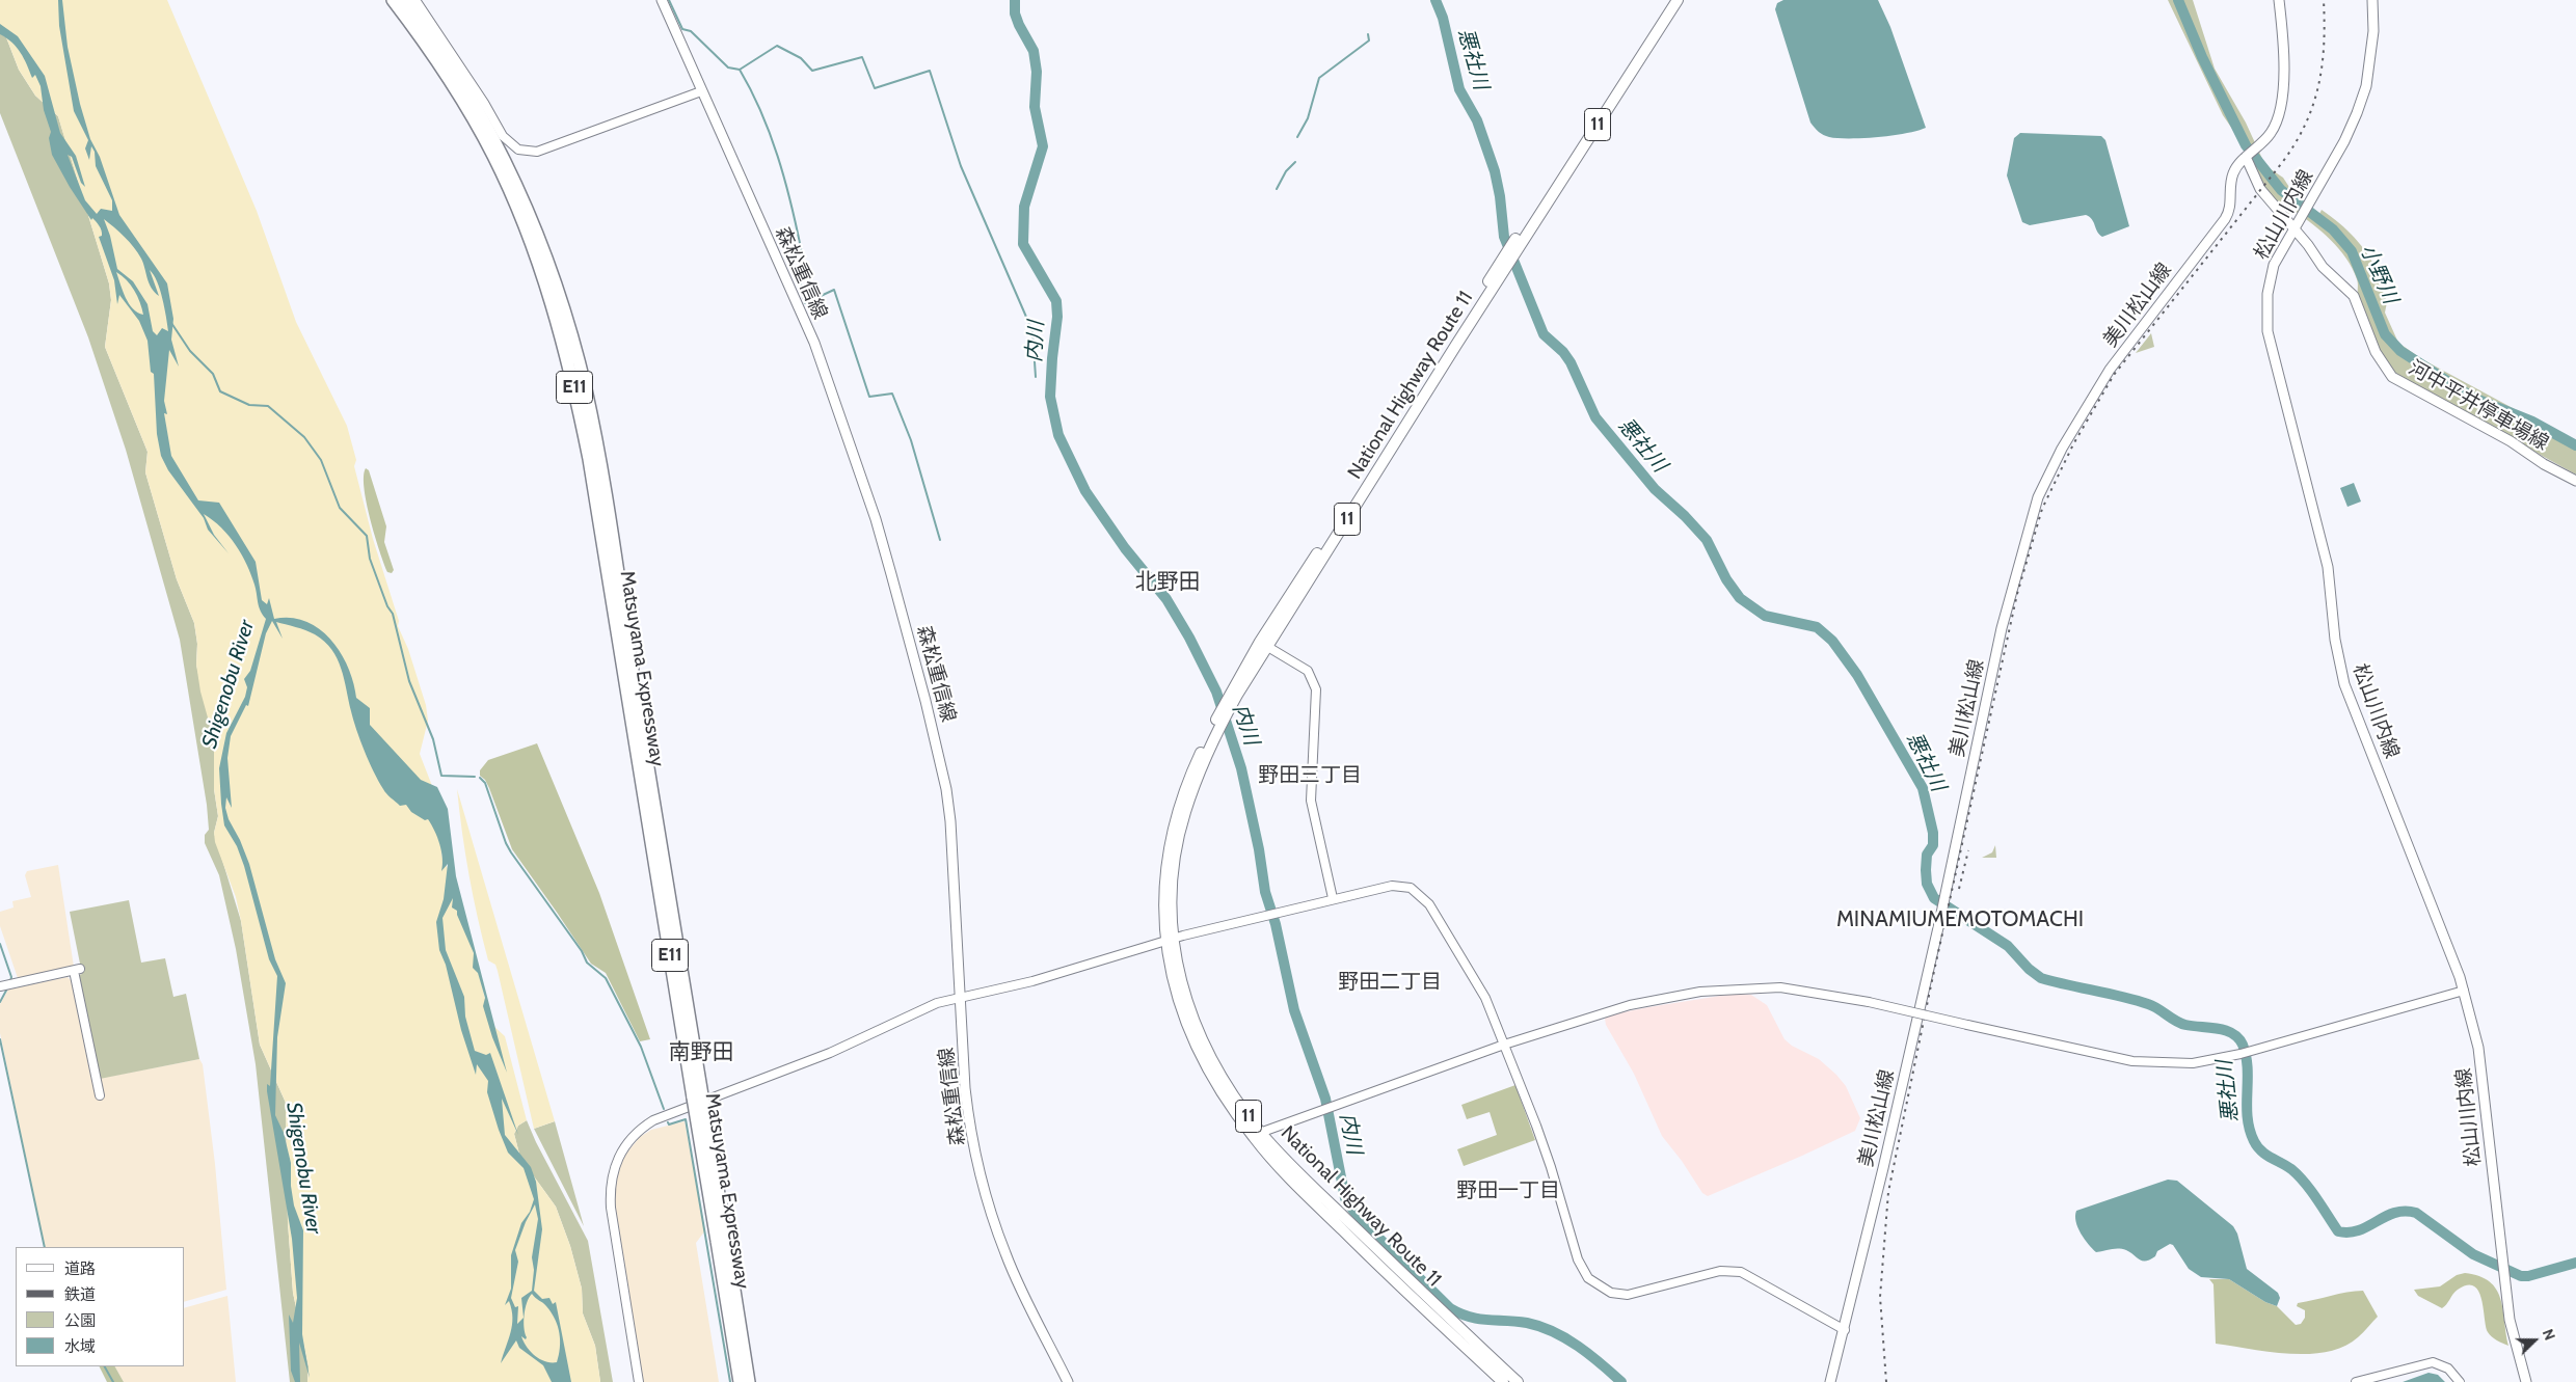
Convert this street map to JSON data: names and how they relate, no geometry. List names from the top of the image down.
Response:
{
  "streets": {
    "highway": [
      "11",
      "National Highway Route 11",
      "E11",
      "Matsuyama Expressway"
    ],
    "main road": [
      "松山川内線",
      "森松重信線",
      "美川松山線",
      "河中平井停車場線"
    ]
  },
  "crossings": [
    ["松山川内線", "河中平井停車場線"],
    ["美川松山線", "河中平井停車場線"]
  ],
  "districts": [
    "北野田",
    "野田三丁目",
    "MINAMIUMEMOTOMACHI",
    "野田二丁目",
    "南野田",
    "野田一丁目"
  ],
  "water": [
    "悪社川",
    "小野川",
    "内川",
    "Shigenobu River"
  ],
  "legend": [
    "道路",
    "鉄道",
    "公園",
    "水域"
  ],
  "north": "right"
}
